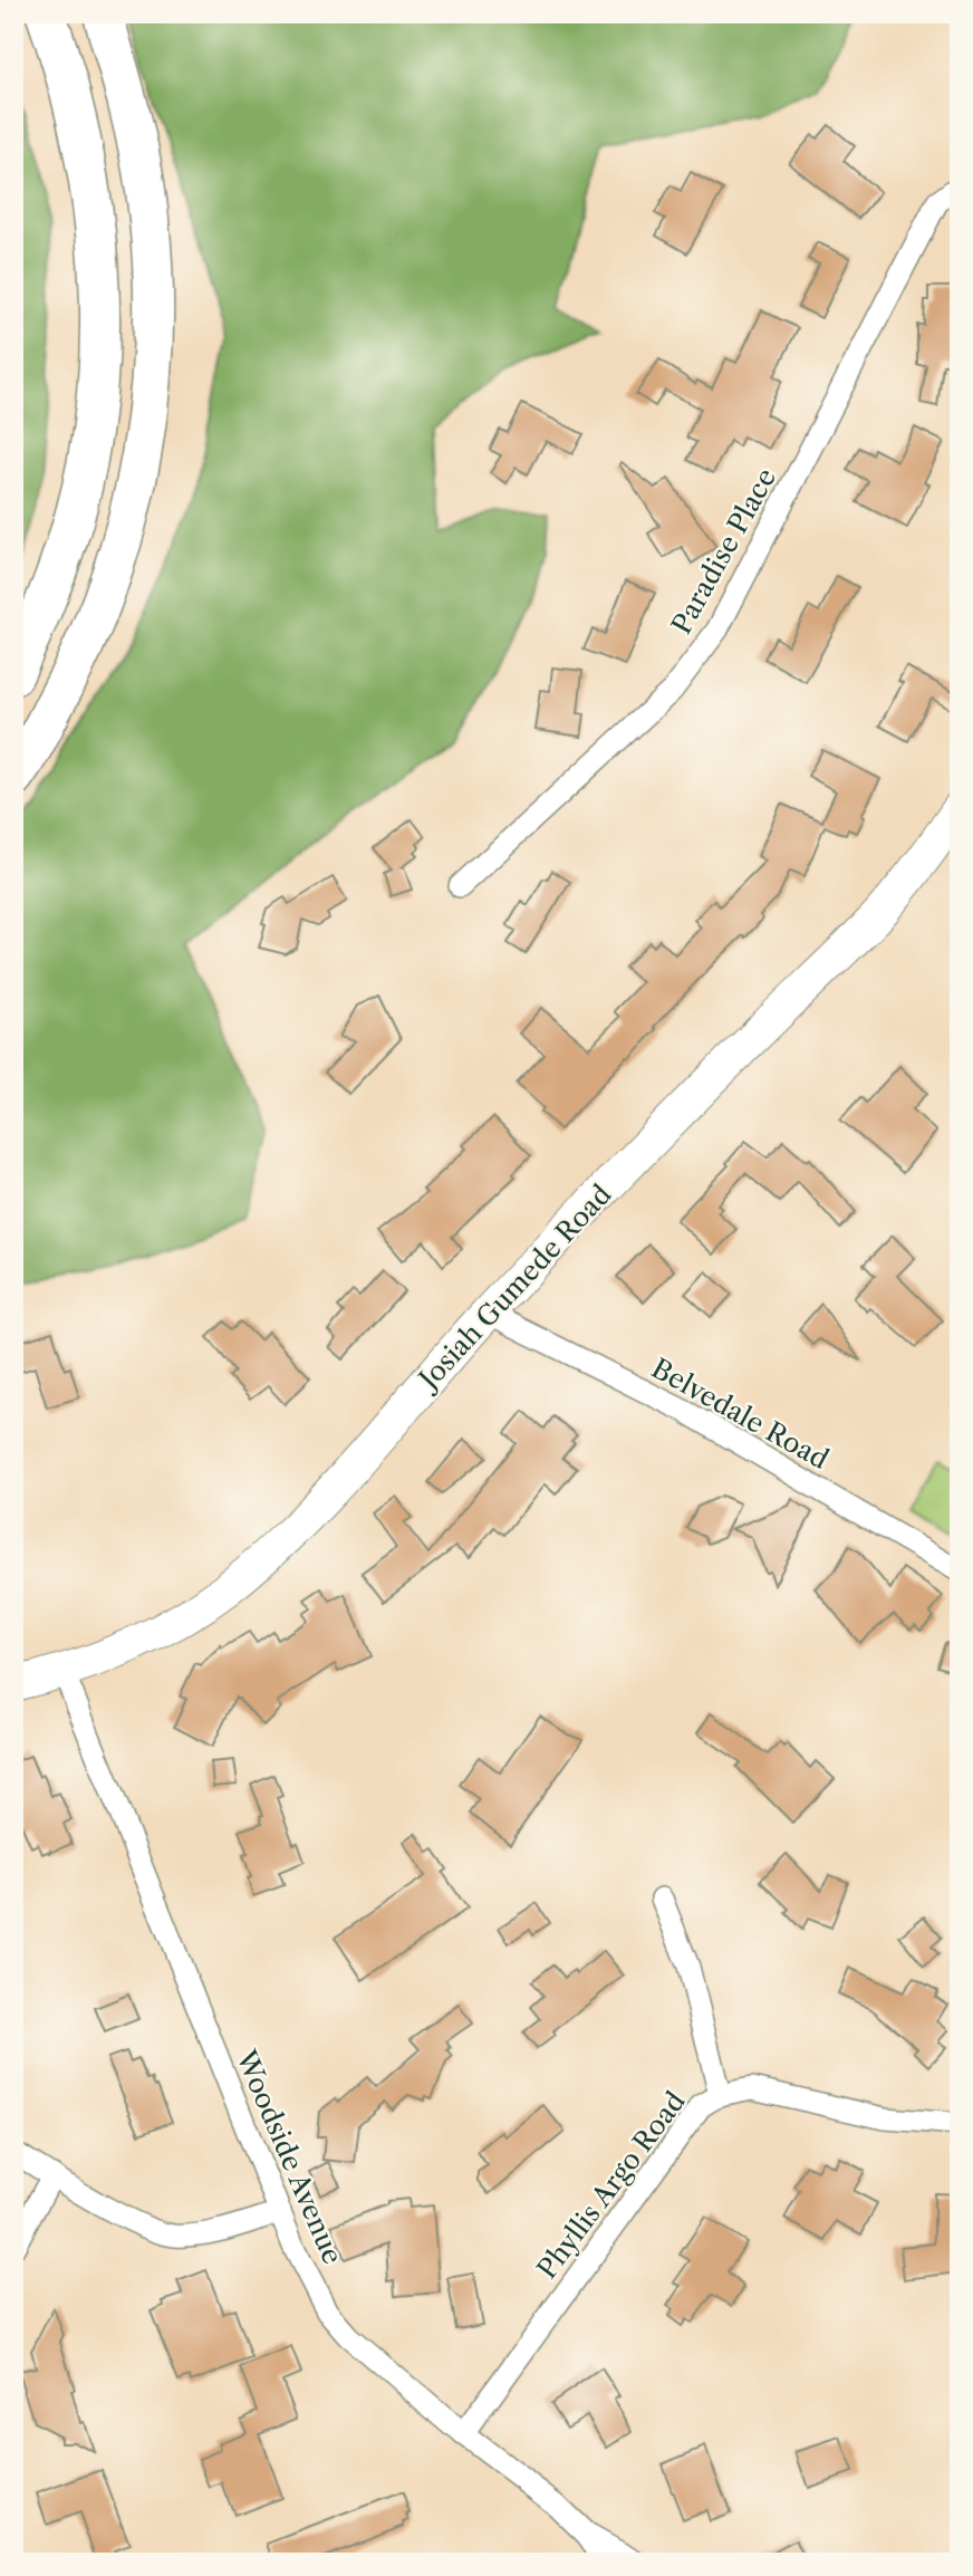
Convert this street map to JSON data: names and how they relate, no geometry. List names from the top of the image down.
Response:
{
  "streets": {
    "main road": ["Josiah Gumede Road"],
    "street": [
      "Paradise Place",
      "Belvedale Road",
      "Woodside Avenue",
      "Phyllis Argo Road"
    ]
  },
  "crossings": [
    ["Josiah Gumede Road", "Belvedale Road"],
    ["Josiah Gumede Road", "Woodside Avenue"],
    ["Woodside Avenue", "Phyllis Argo Road"]
  ]
}
